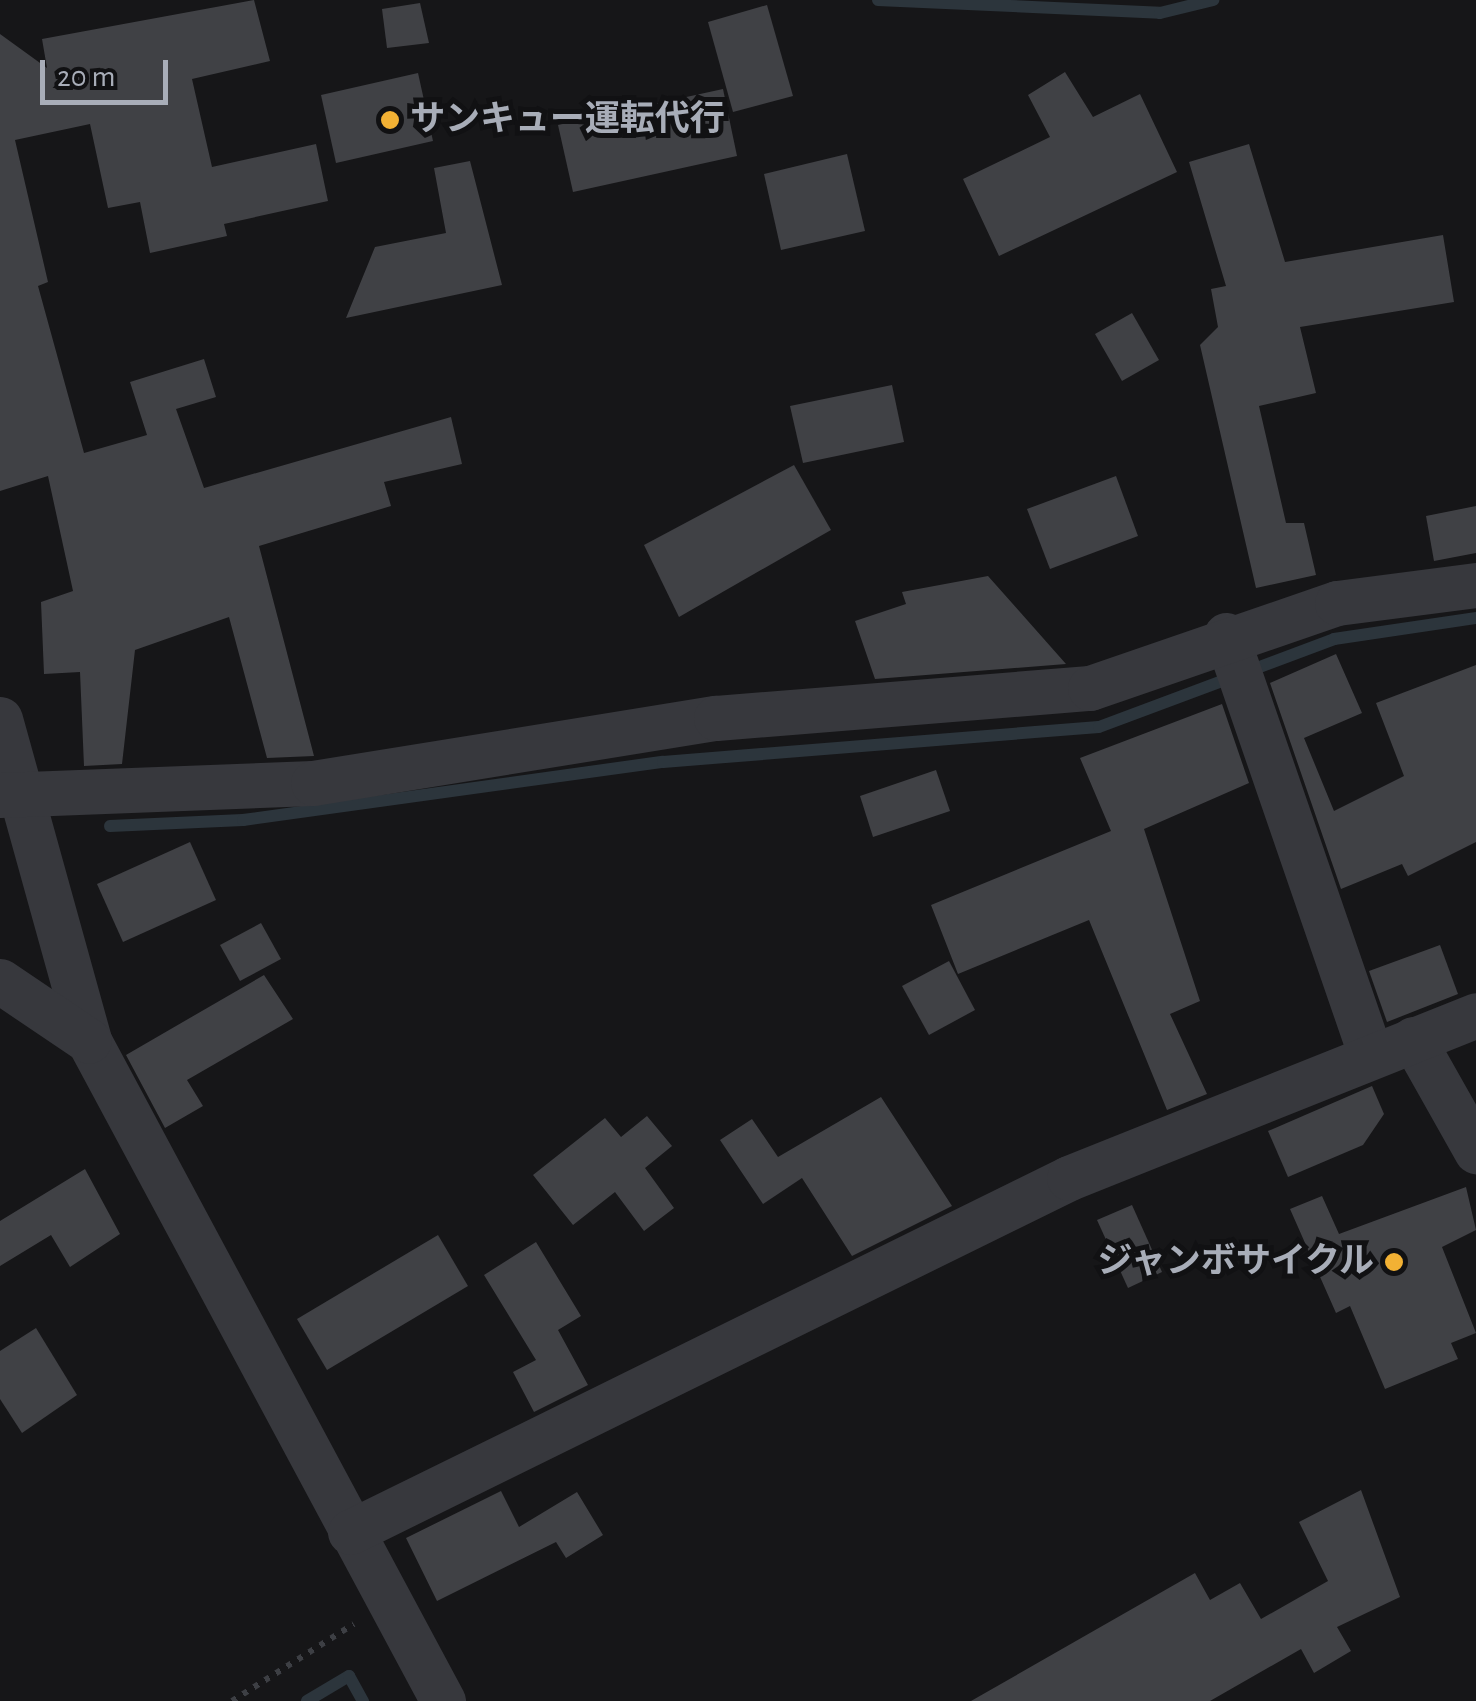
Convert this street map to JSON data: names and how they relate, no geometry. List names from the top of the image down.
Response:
{
  "places": ["サンキュー運転代行", "ジャンボサイクル"],
  "scale_bar": "20 m"
}
